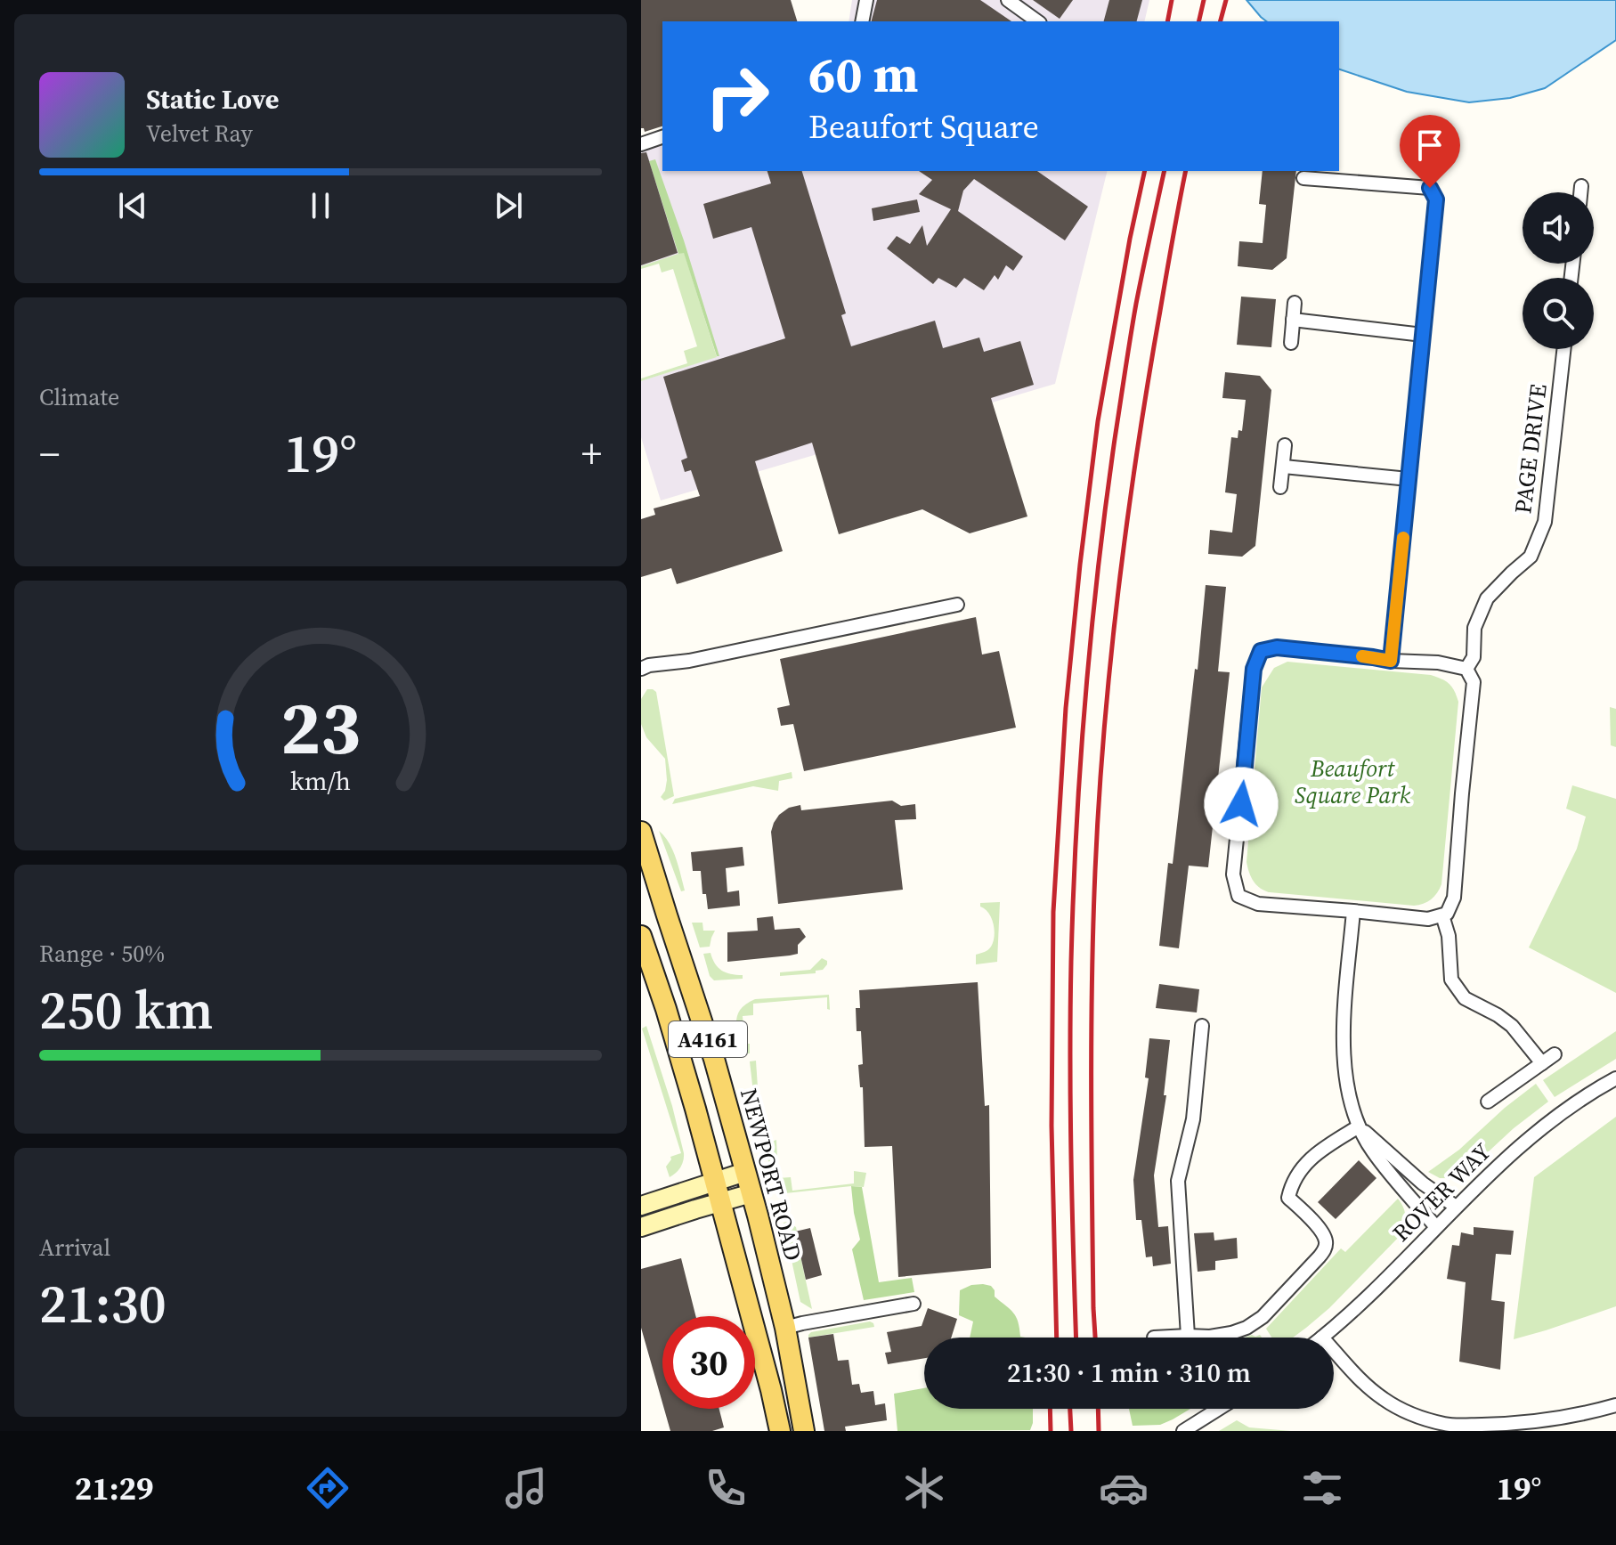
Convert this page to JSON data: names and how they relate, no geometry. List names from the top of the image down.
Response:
{
  "streets": {
    "main road": ["A4161", "NEWPORT ROAD"],
    "street": ["PAGE DRIVE", "ROVER WAY"]
  },
  "parks": ["Beaufort Square Park"],
  "page": {
    "turn": ["60 m", "Beaufort Square"],
    "song": ["Static Love", "Velvet Ray"],
    "tile": [
      "Climate",
      ["Range · 50%", "250 km"],
      ["Arrival", "21:30"]
    ],
    "heat": ["−", "19°", "+"],
    "limit": "30",
    "trip": "21:30 · 1 min · 310 m",
    "tabs": ["21:29", "19°"],
    "gauge": ["23", "km/h"]
  }
}
